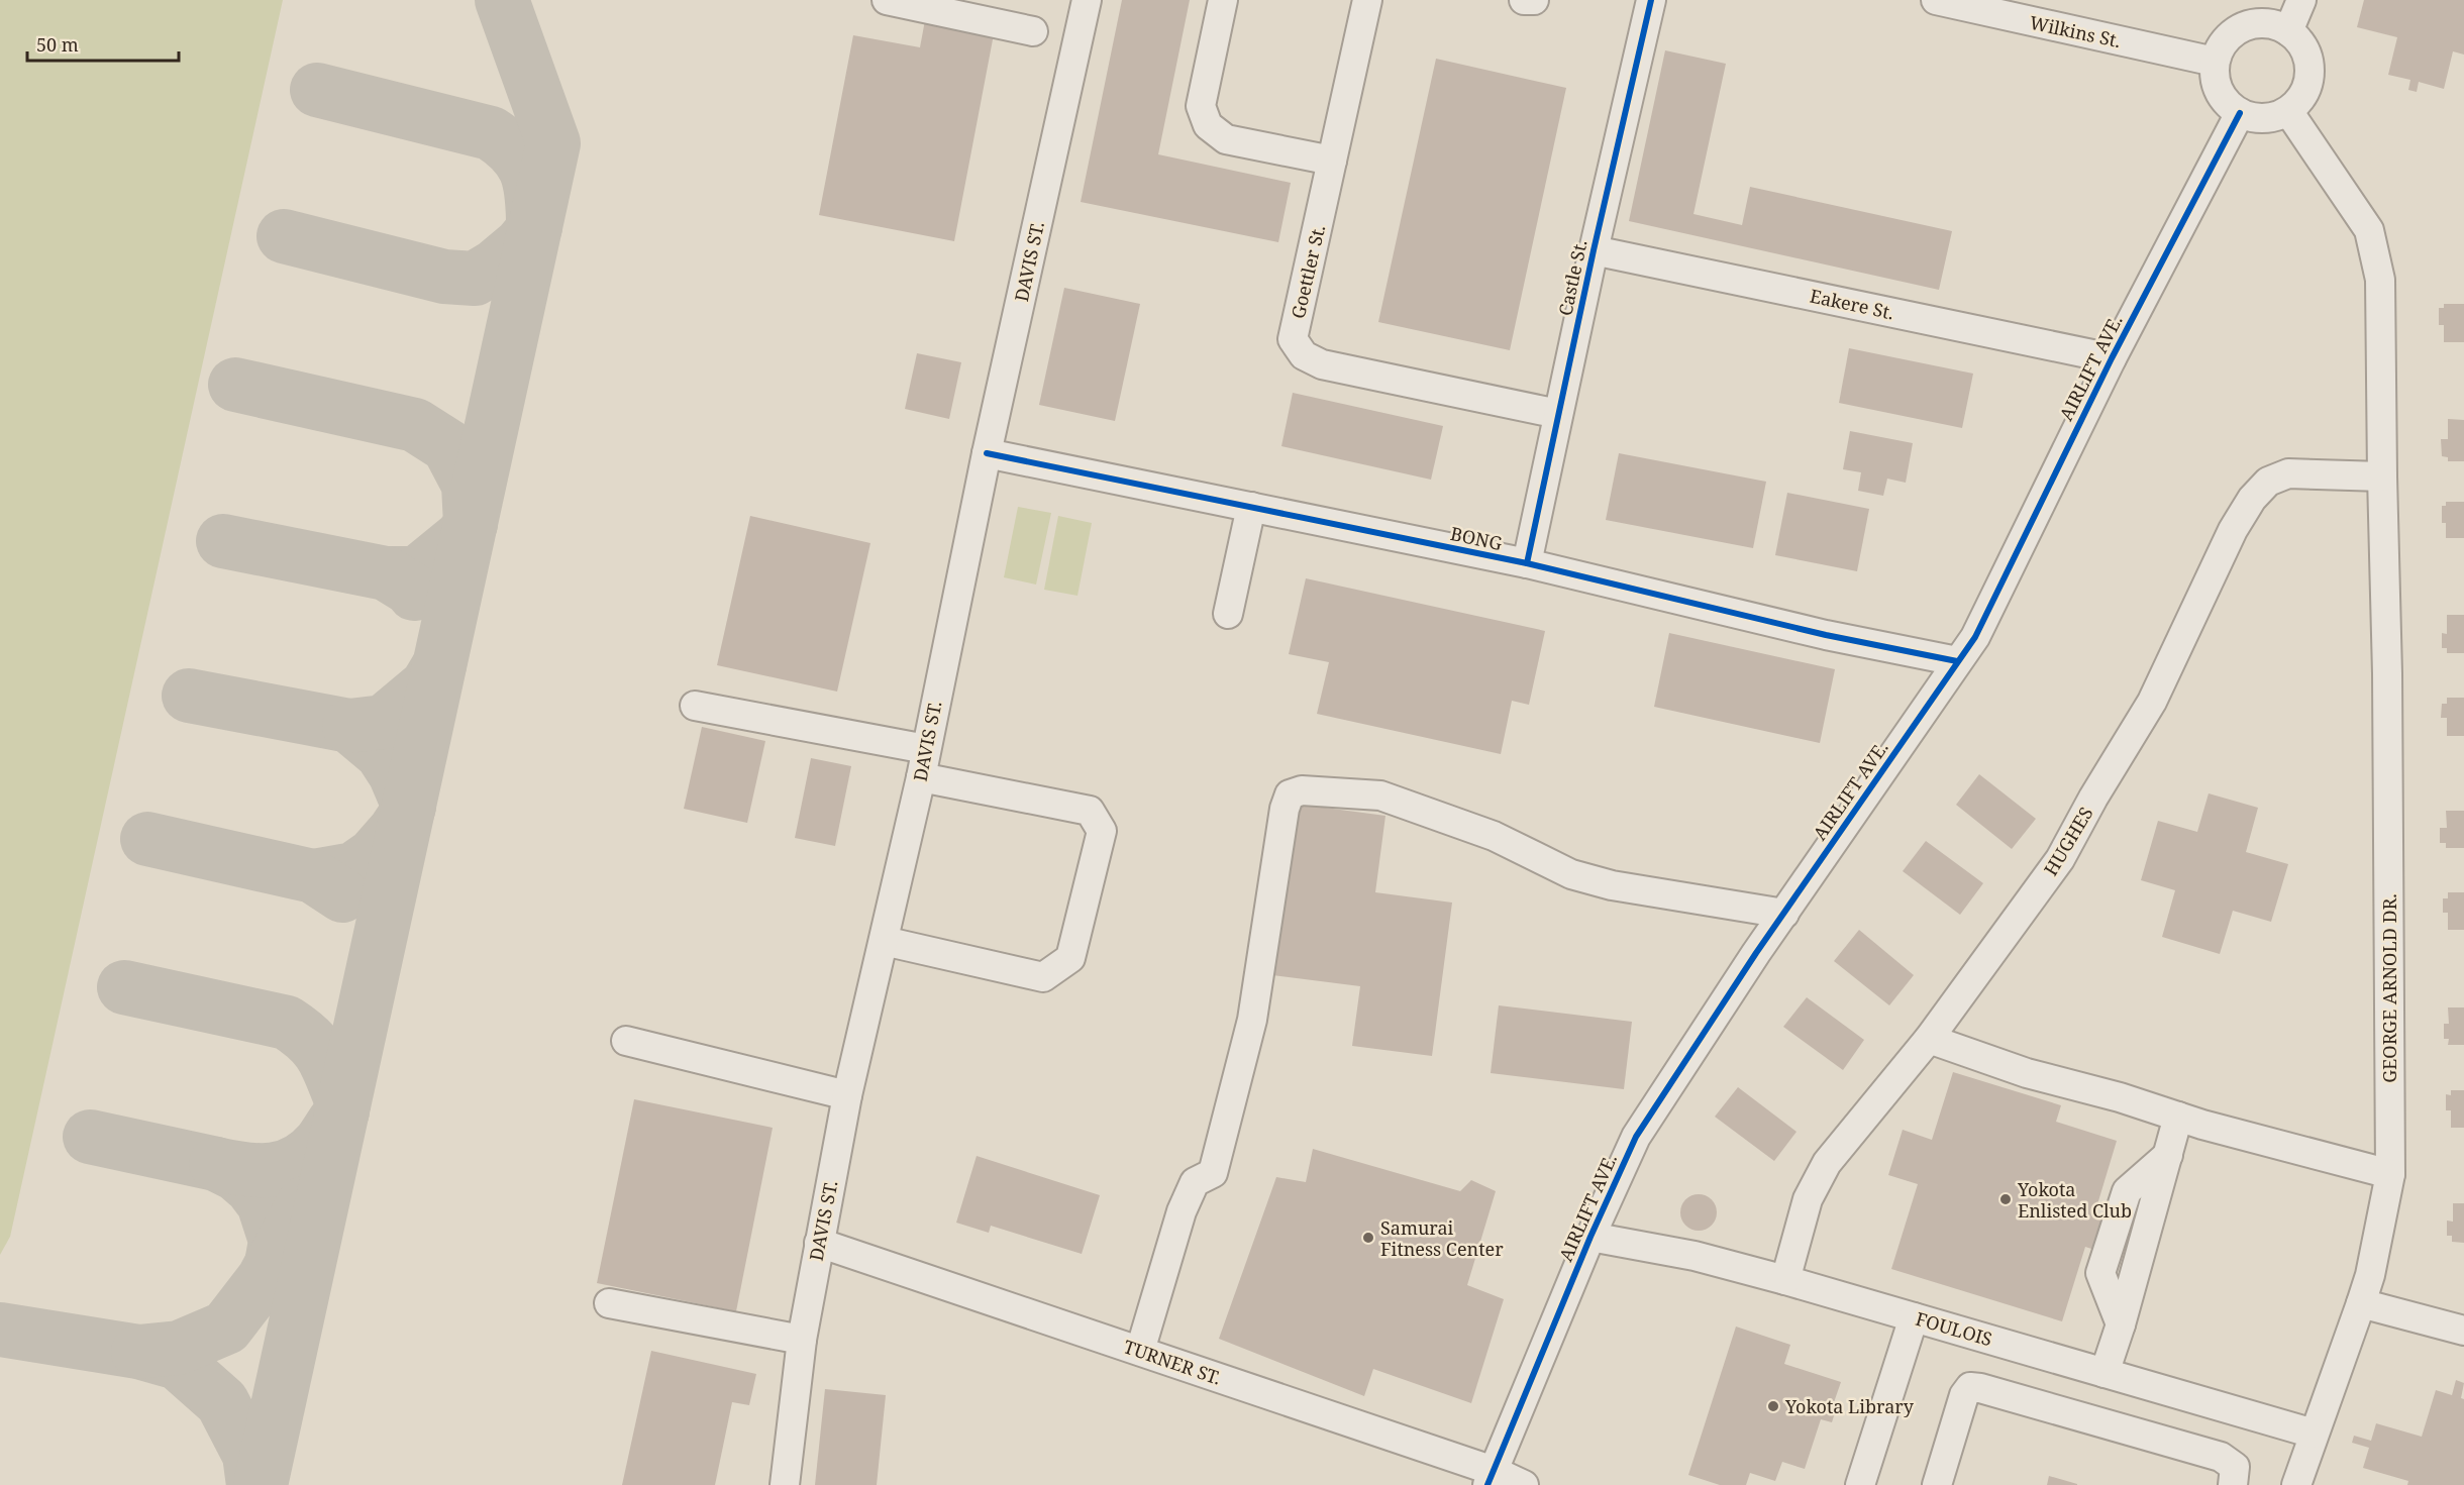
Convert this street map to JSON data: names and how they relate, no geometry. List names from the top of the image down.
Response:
{
  "streets": {
    "street": [
      "Wilkins St.",
      "DAVIS ST.",
      "Goettler St.",
      "Castle St.",
      "Eakere St.",
      "AIRLIFT AVE.",
      "BONG",
      "HUGHES",
      "GEORGE ARNOLD DR.",
      "FOULOIS",
      "TURNER ST."
    ]
  },
  "crossings": [
    ["Wilkins St.", "AIRLIFT AVE."],
    ["Wilkins St.", "GEORGE ARNOLD DR."],
    ["DAVIS ST.", "BONG"],
    ["DAVIS ST.", "TURNER ST."],
    ["Goettler St.", "Castle St."],
    ["Castle St.", "Eakere St."],
    ["Castle St.", "BONG"],
    ["Eakere St.", "AIRLIFT AVE."],
    ["AIRLIFT AVE.", "BONG"],
    ["AIRLIFT AVE.", "GEORGE ARNOLD DR."],
    ["AIRLIFT AVE.", "FOULOIS"],
    ["AIRLIFT AVE.", "TURNER ST."],
    ["HUGHES", "GEORGE ARNOLD DR."],
    ["HUGHES", "FOULOIS"],
    ["GEORGE ARNOLD DR.", "FOULOIS"]
  ],
  "places": ["Yokota Enlisted Club", "Samurai Fitness Center", "Yokota Library"],
  "scale_bar": "50 m"
}
